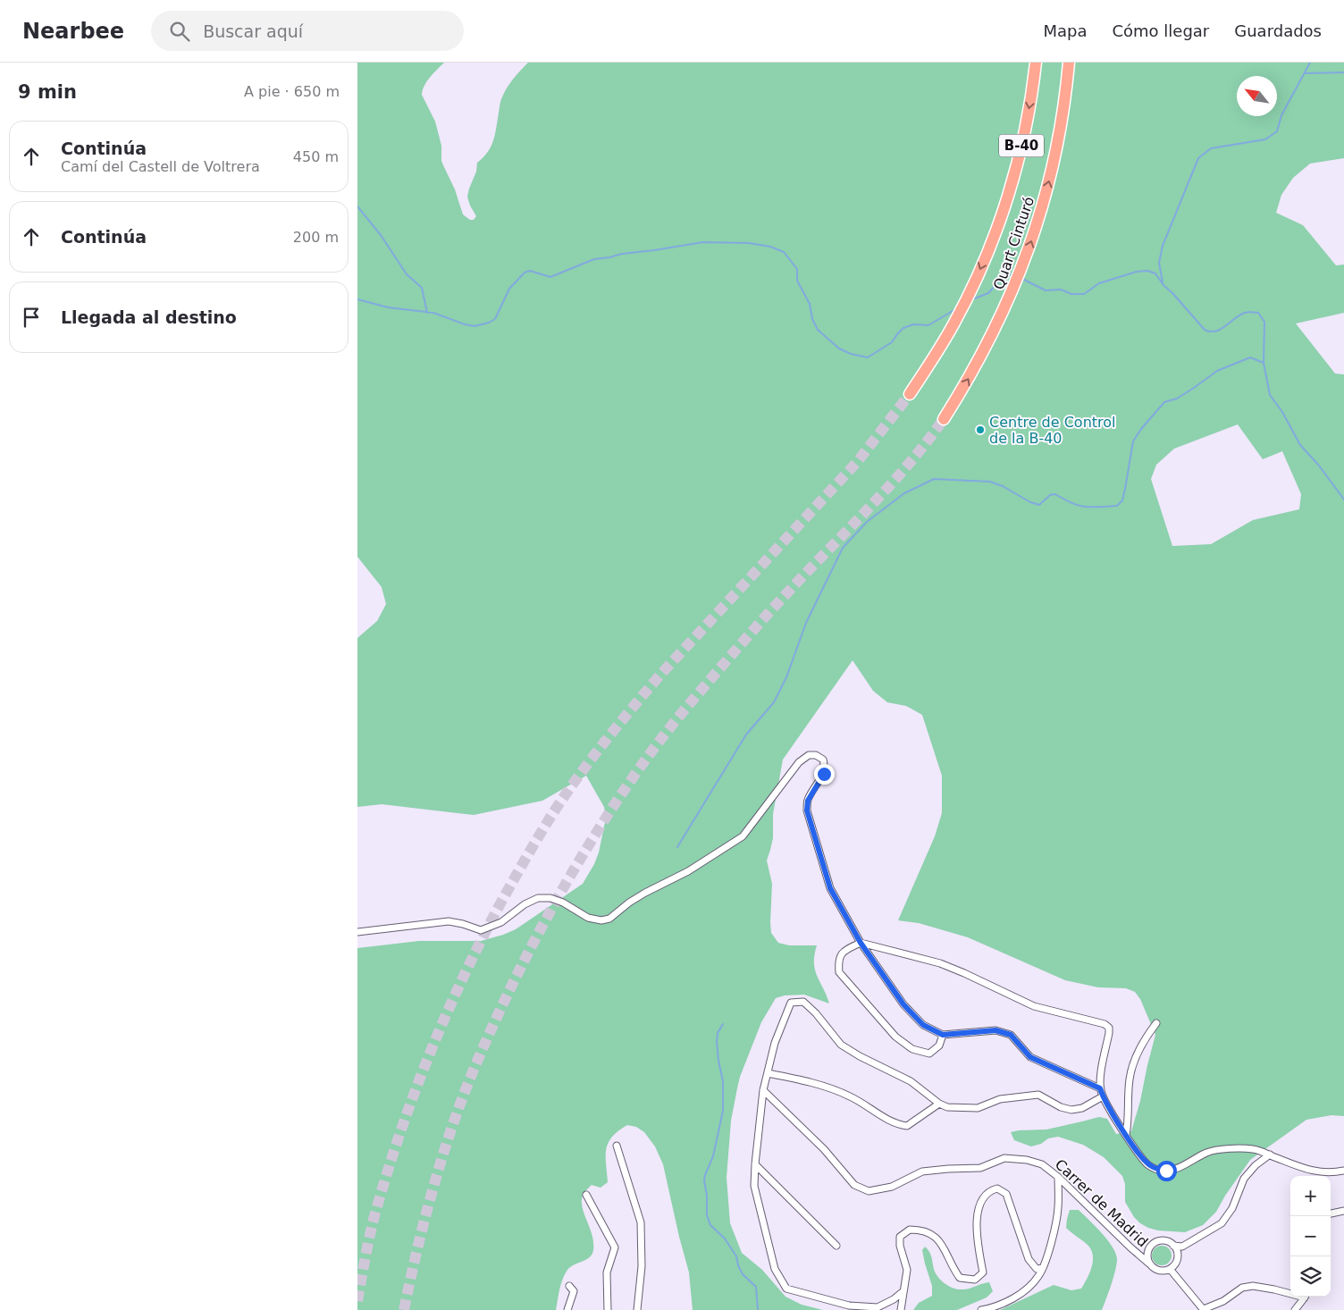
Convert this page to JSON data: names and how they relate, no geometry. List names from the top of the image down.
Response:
{
  "streets": {
    "highway": ["B-40", "Quart Cinturó"],
    "street": ["Carrer de Madrid"]
  },
  "places": ["Centre de Control de la B-40"],
  "north": "top left",
  "page": {
    "header": "Nearbee",
    "search": "Buscar aquí",
    "nav": ["Mapa", "Cómo llegar", "Guardados"],
    "heading": ["9 min", "A pie · 650 m"],
    "list": [
      ["Continúa", "Camí del Castell de Voltrera", "450 m"],
      ["Continúa", "200 m"],
      "Llegada al destino"
    ],
    "map_buttons": ["+", "−"]
  }
}
